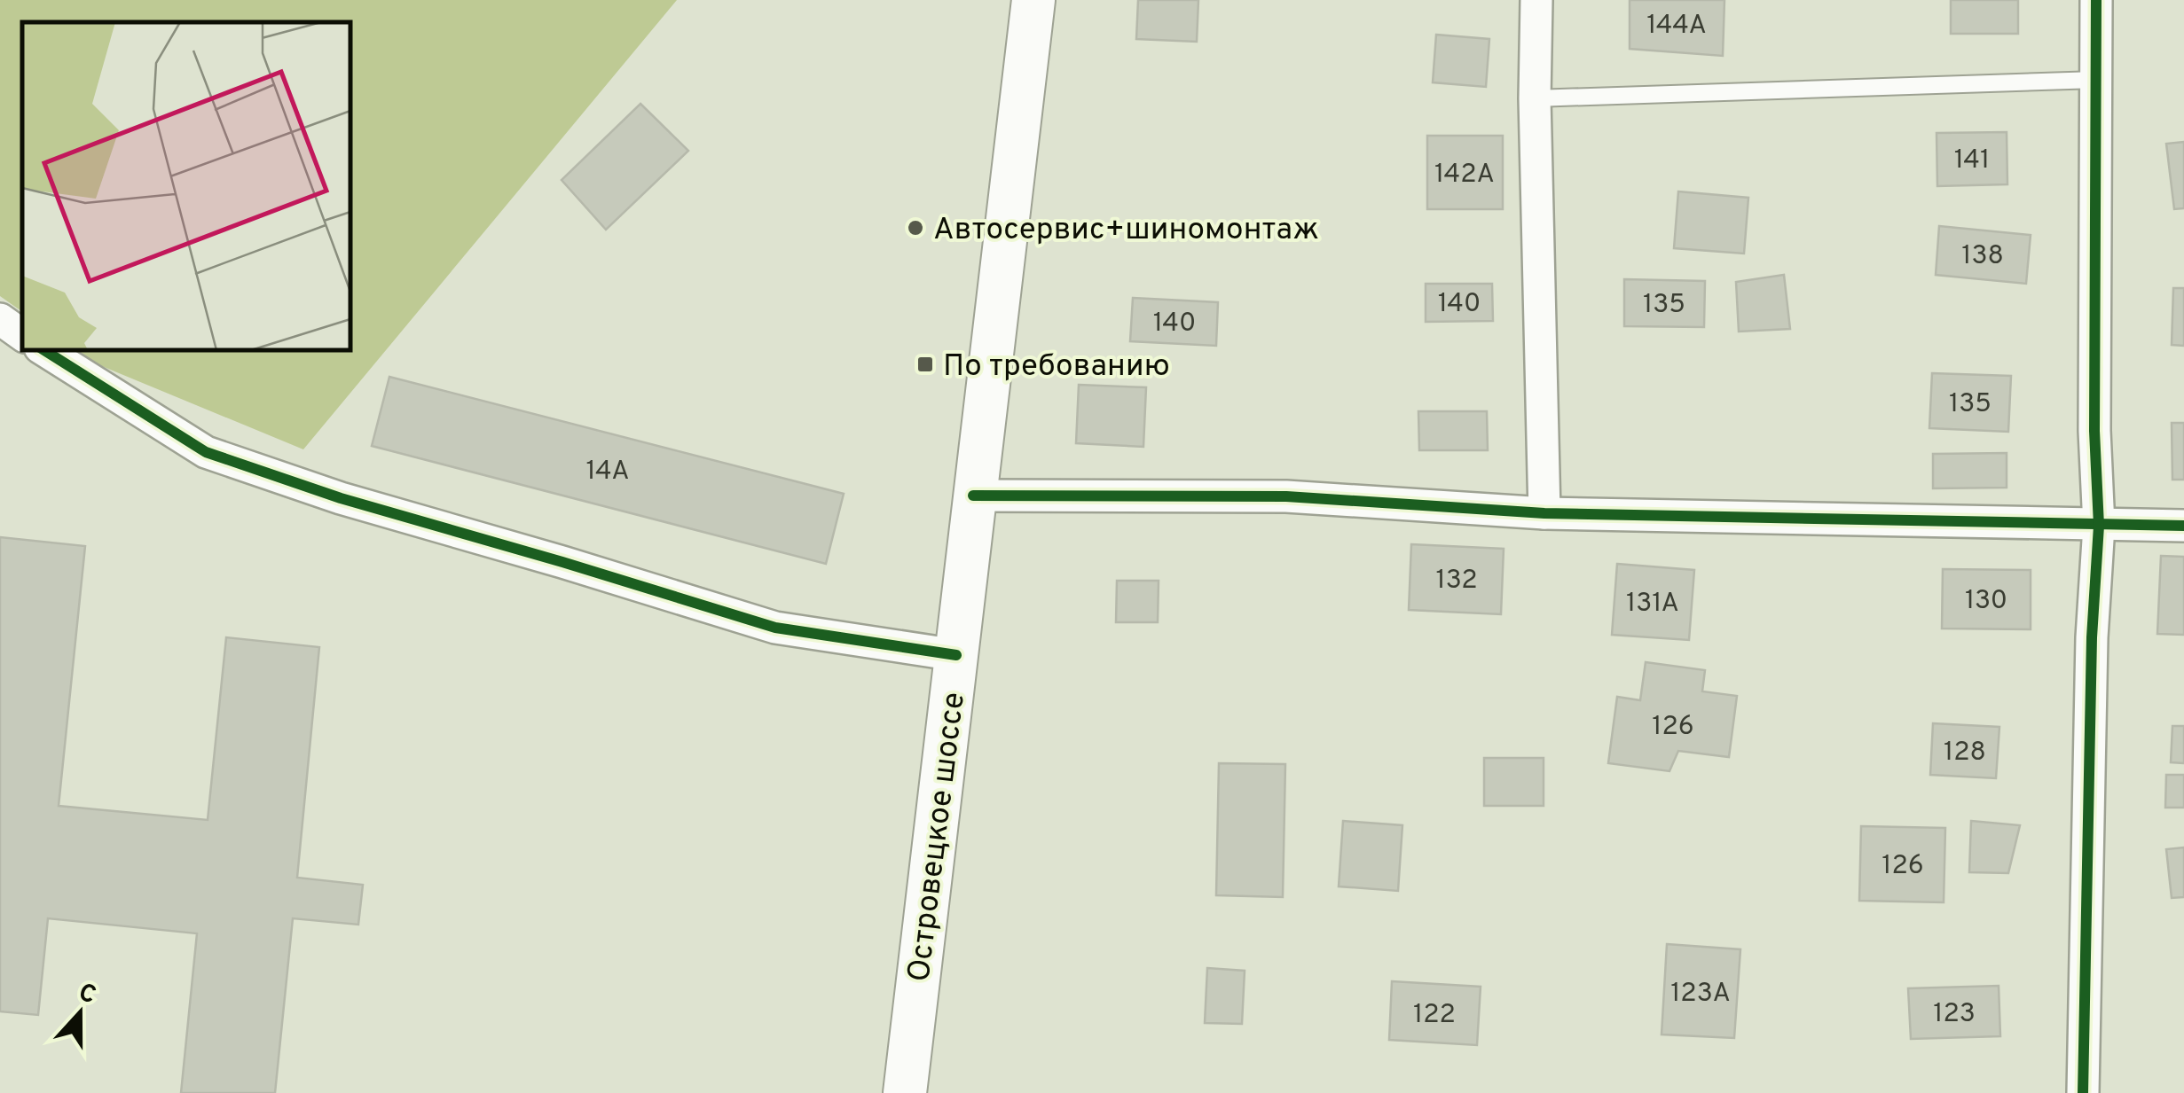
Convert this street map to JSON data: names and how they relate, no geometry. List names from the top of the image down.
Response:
{
  "streets": {
    "main road": ["Островецкое шоссе"]
  },
  "places": {
    "other": ["Автосервис+шиномонтаж"],
    "transit": ["По требованию"]
  },
  "house_numbers": [
    "144А",
    "141",
    "142А",
    "138",
    "140",
    "135",
    "140",
    "135",
    "14А",
    "132",
    "130",
    "131А",
    "126",
    "128",
    "126",
    "123А",
    "123",
    "122"
  ],
  "north": "top"
}
